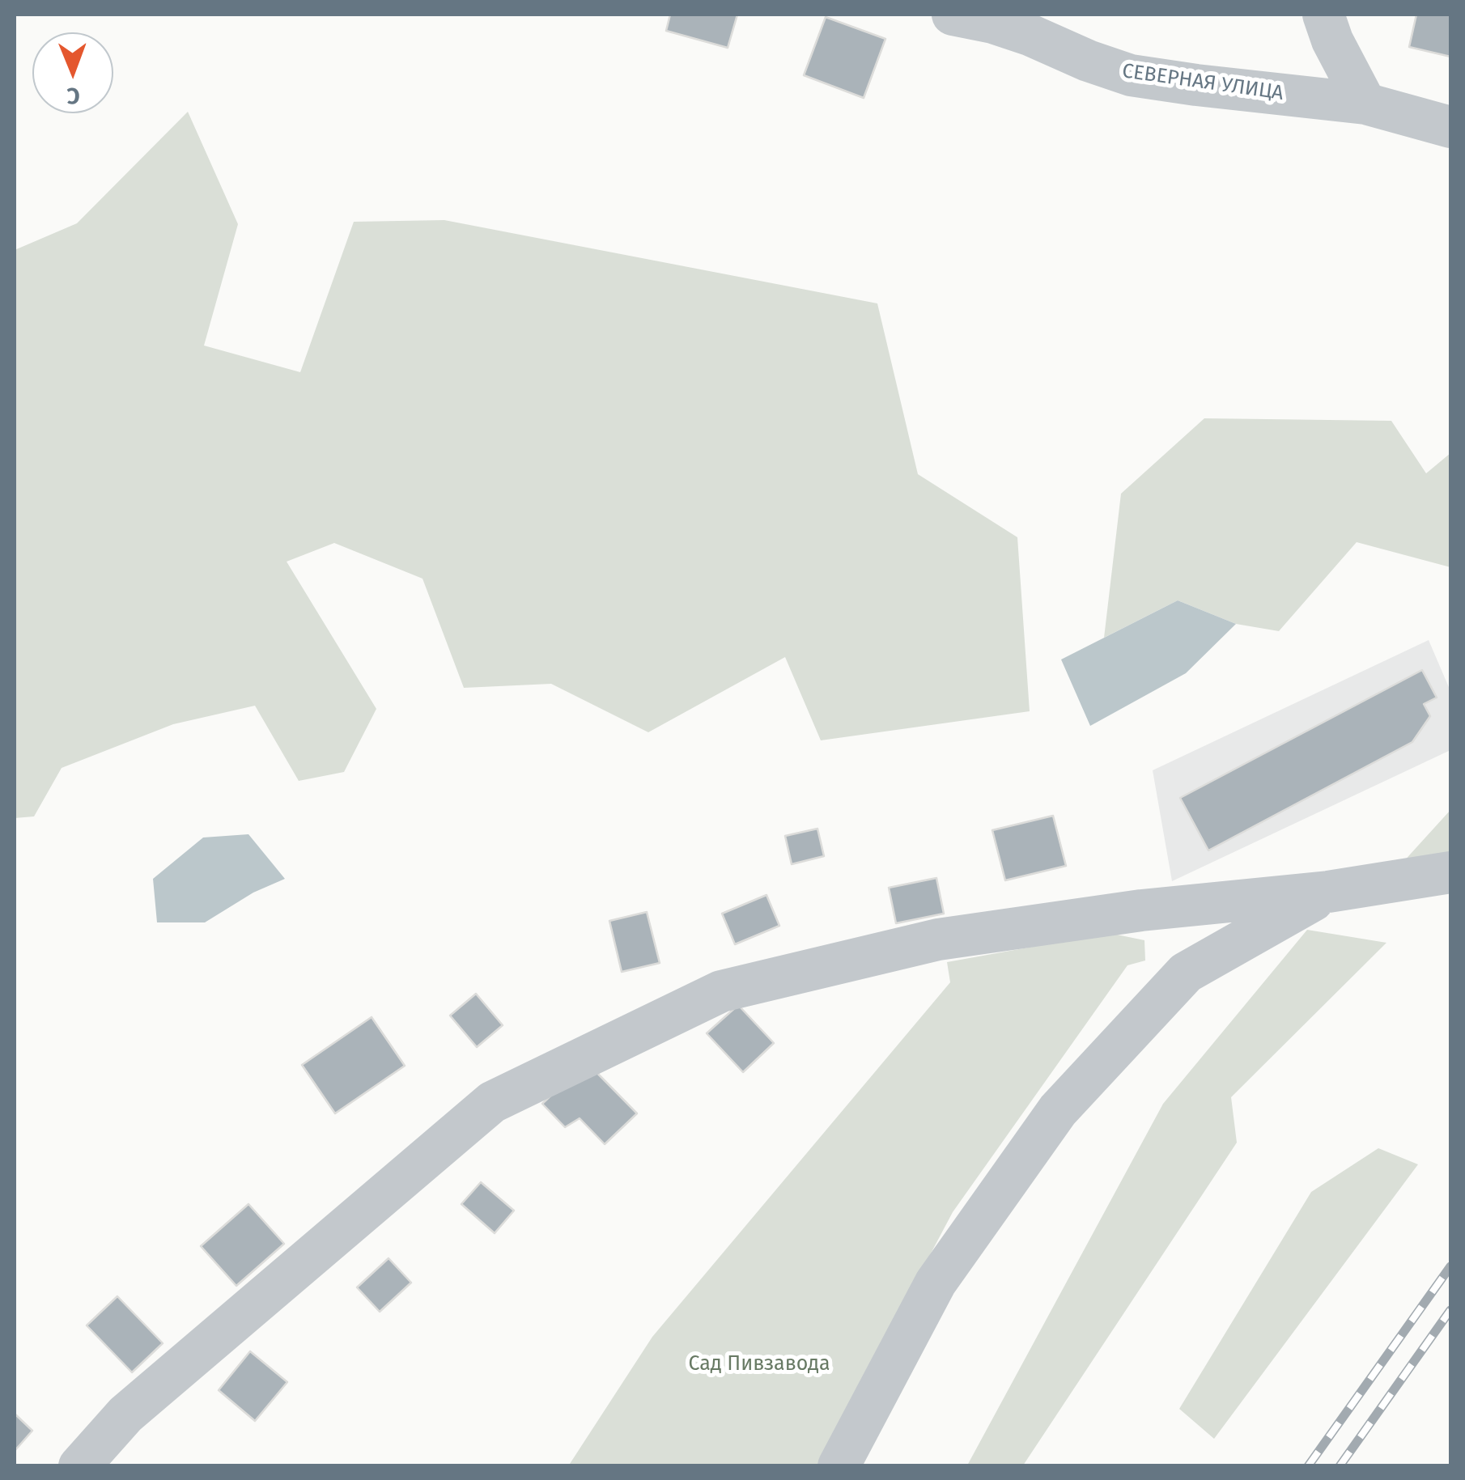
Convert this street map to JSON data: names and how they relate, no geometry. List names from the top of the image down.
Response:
{
  "streets": {
    "street": ["СЕВЕРНАЯ УЛИЦА"]
  },
  "parks": ["Сад Пивзавода"],
  "north": "bottom"
}
